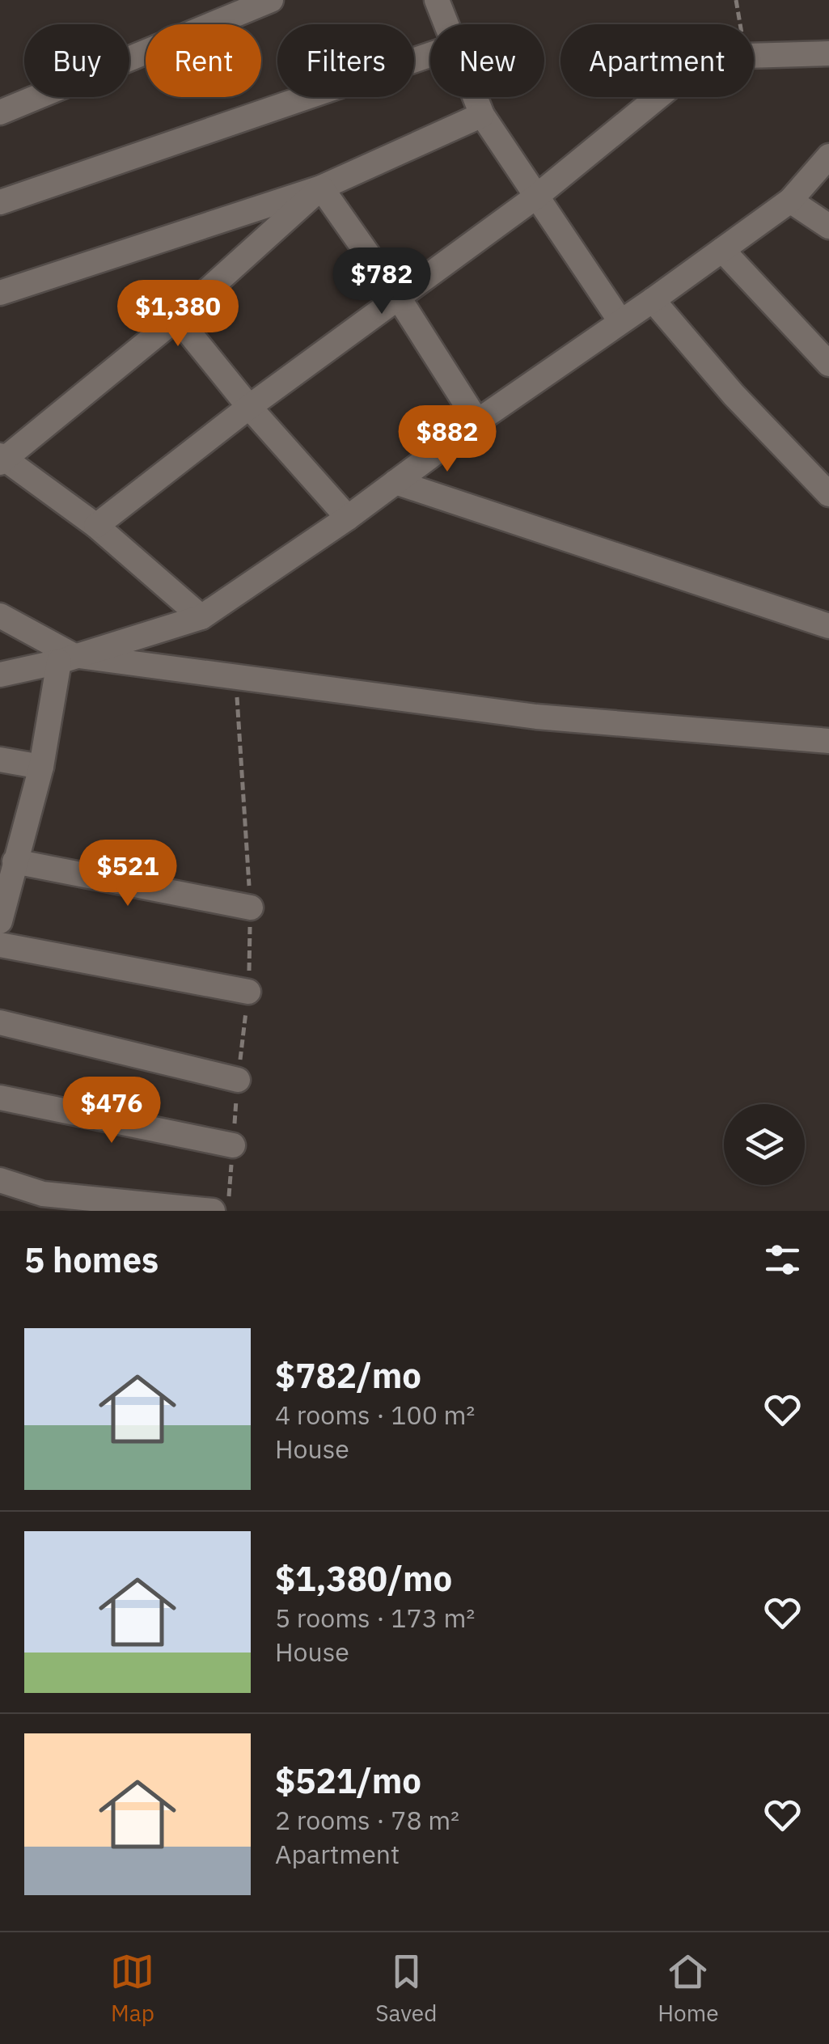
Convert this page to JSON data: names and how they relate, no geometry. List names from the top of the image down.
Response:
{
  "page": {
    "chip": [
      "Buy",
      "Rent",
      "Filters",
      "New",
      "Apartment"
    ],
    "price": [
      "$782",
      "$1,380",
      "$882",
      "$521",
      "$476"
    ],
    "heading": "5 homes",
    "list": [
      {
        "name": "$782/mo",
        "note": "4 rooms · 100 m² · House"
      },
      {
        "name": "$1,380/mo",
        "note": "5 rooms · 173 m² · House"
      },
      {
        "name": "$521/mo",
        "note": "2 rooms · 78 m² · Apartment"
      }
    ],
    "tabs": ["Map", "Saved", "Home"]
  }
}
